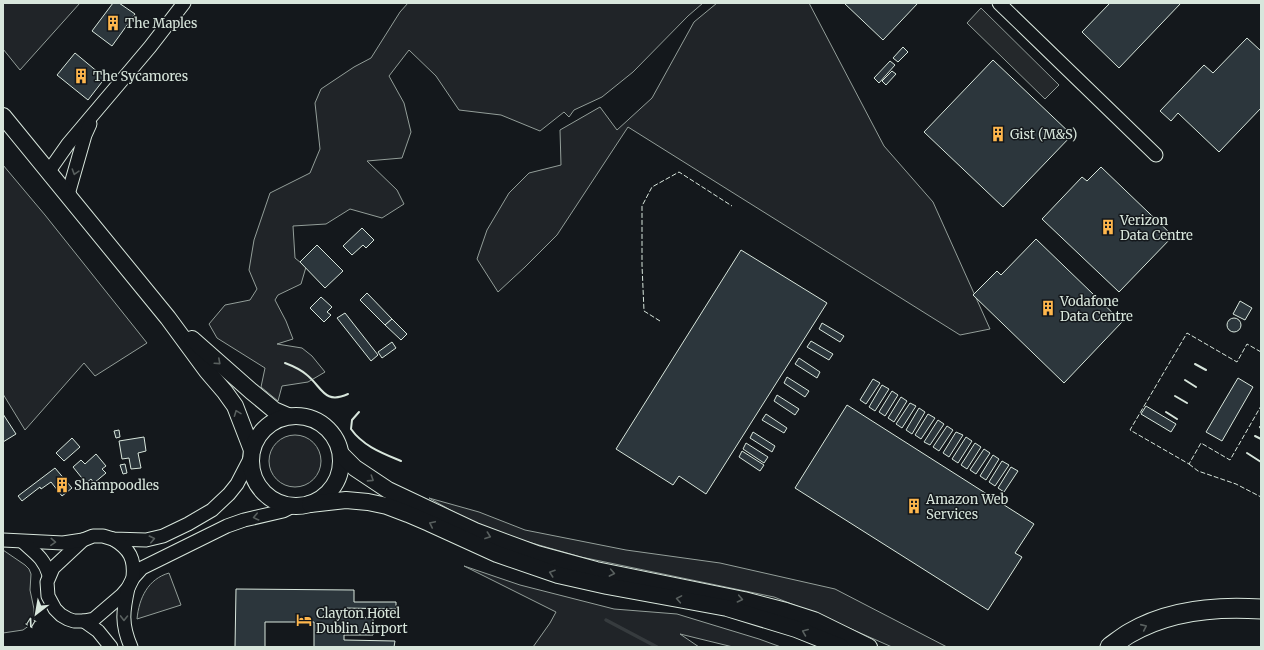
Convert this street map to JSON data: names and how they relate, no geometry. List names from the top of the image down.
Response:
{
  "places": {
    "building": [
      "The Maples",
      "The Sycamores",
      "Gist (M&S)",
      "Verizon Data Centre",
      "Vodafone Data Centre",
      "Shampoodles",
      "Amazon Web Services"
    ],
    "hotel": ["Clayton Hotel Dublin Airport"]
  },
  "north": "bottom left"
}
